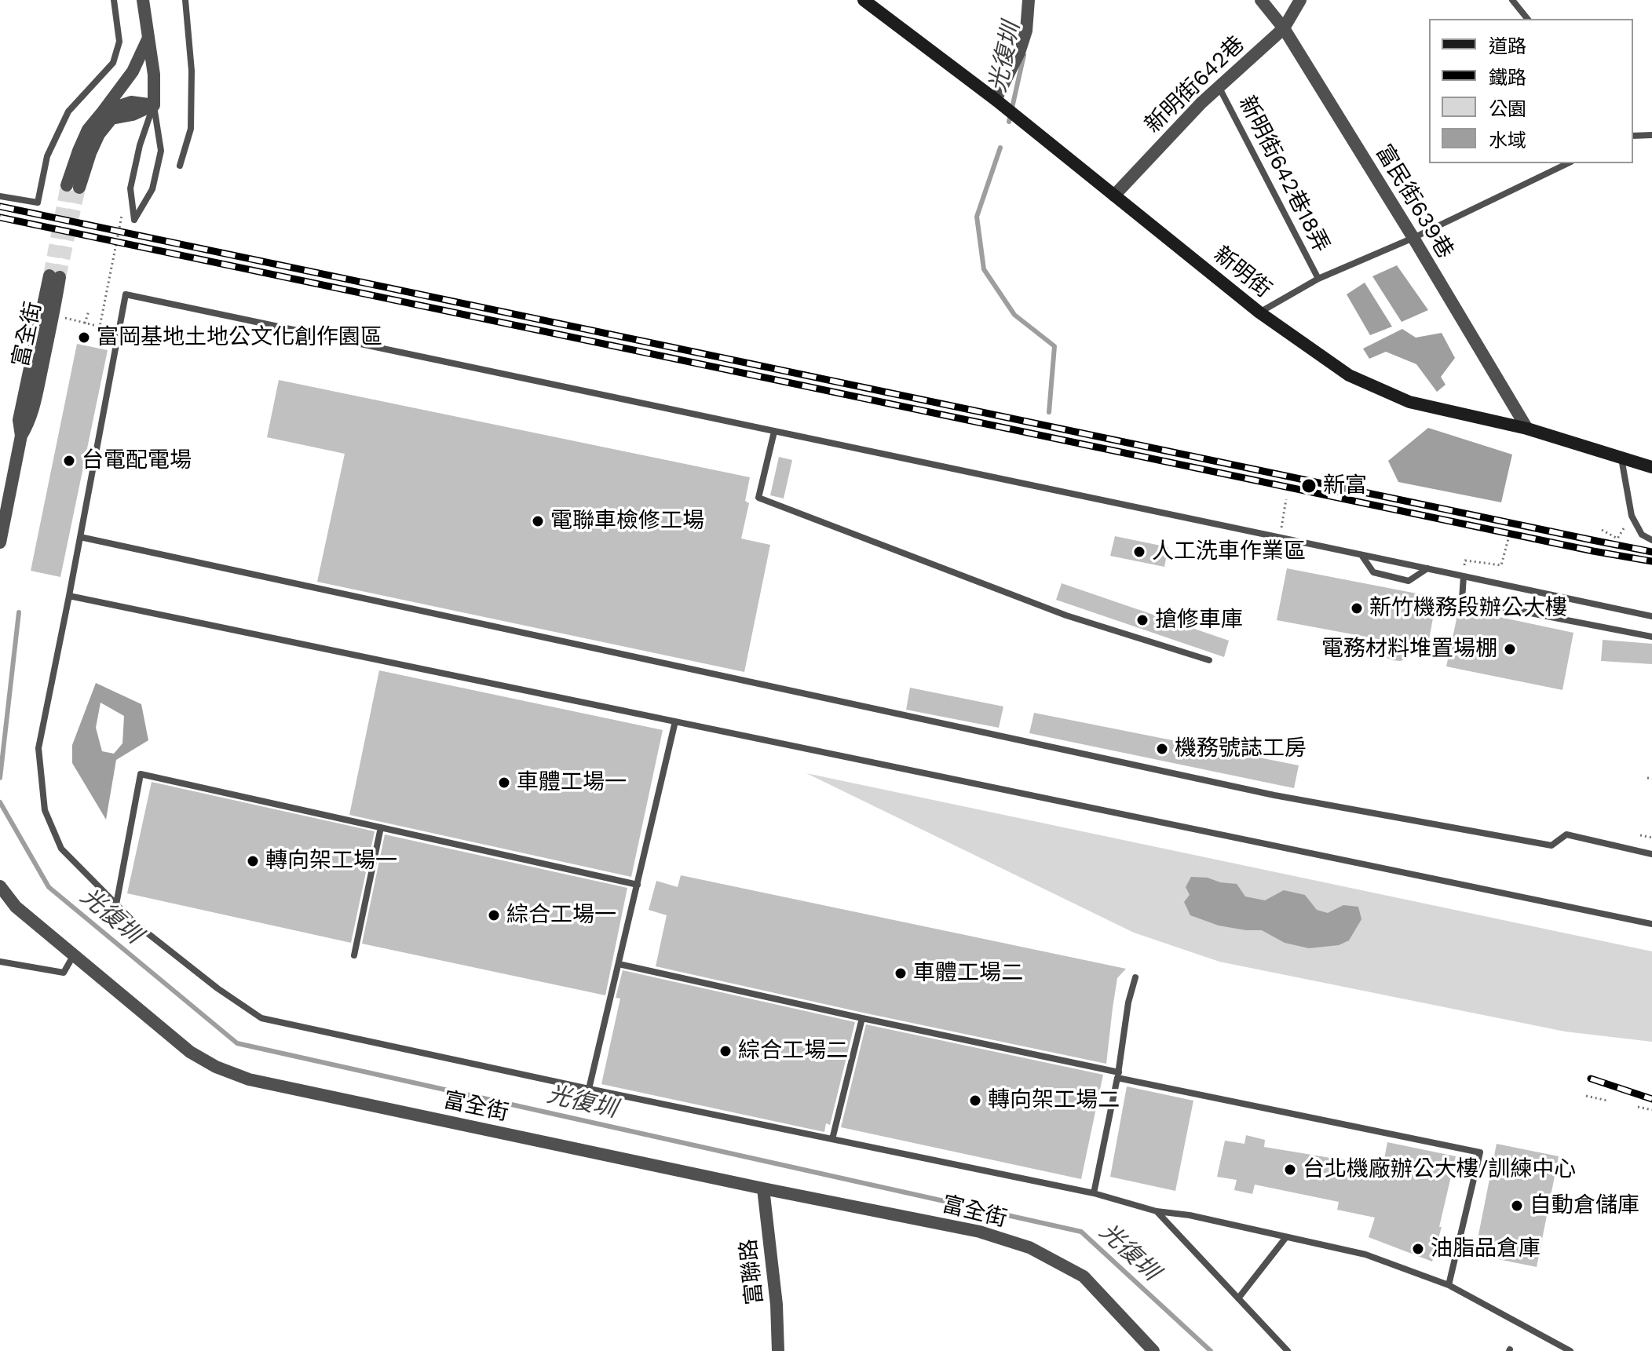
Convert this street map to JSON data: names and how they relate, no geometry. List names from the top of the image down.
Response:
{
  "streets": {
    "street": [
      "新明街642巷",
      "富民街639巷",
      "新明街",
      "富全街",
      "富聯路"
    ],
    "lane": ["新明街642巷18弄"]
  },
  "crossings": [
    ["新明街642巷", "新明街642巷18弄"],
    ["新明街642巷", "富民街639巷"],
    ["新明街642巷", "新明街"],
    ["富民街639巷", "新明街"],
    ["富全街", "富聯路"]
  ],
  "water": ["光復圳"],
  "places": [
    "富岡基地土地公文化創作園區",
    "台電配電場",
    "新富",
    "電聯車檢修工場",
    "人工洗車作業區",
    "新竹機務段辦公大樓",
    "搶修車庫",
    "電務材料堆置場棚",
    "機務號誌工房",
    "車體工場一",
    "轉向架工場一",
    "綜合工場一",
    "車體工場二",
    "綜合工場二",
    "轉向架工場二",
    "台北機廠辦公大樓/訓練中心",
    "自動倉儲庫",
    "油脂品倉庫"
  ],
  "legend": [
    "道路",
    "鐵路",
    "公園",
    "水域"
  ]
}
